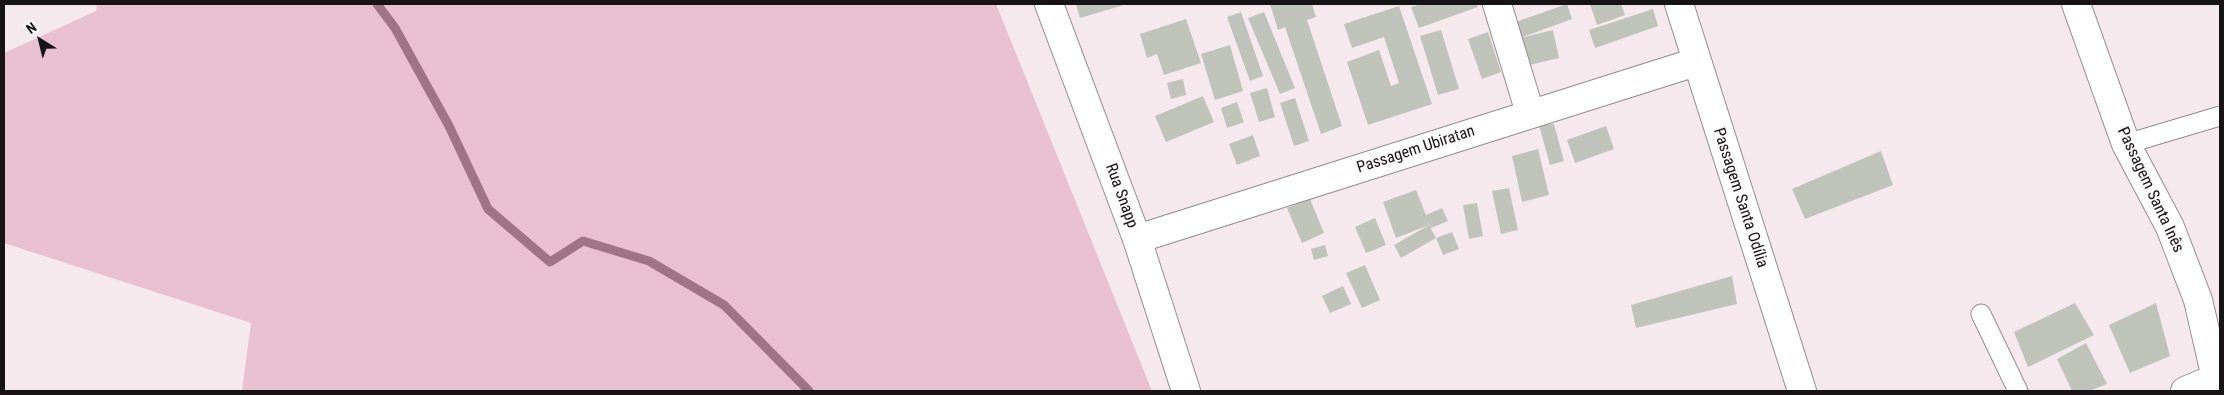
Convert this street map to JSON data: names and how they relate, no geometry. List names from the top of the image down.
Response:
{
  "streets": {
    "street": [
      "Passagem Ubiratan",
      "Passagem Santa Inês",
      "Rua Snapp",
      "Passagem Santa Odília"
    ]
  },
  "crossings": [
    ["Passagem Ubiratan", "Rua Snapp"],
    ["Passagem Ubiratan", "Passagem Santa Odília"]
  ],
  "north": "top left"
}
